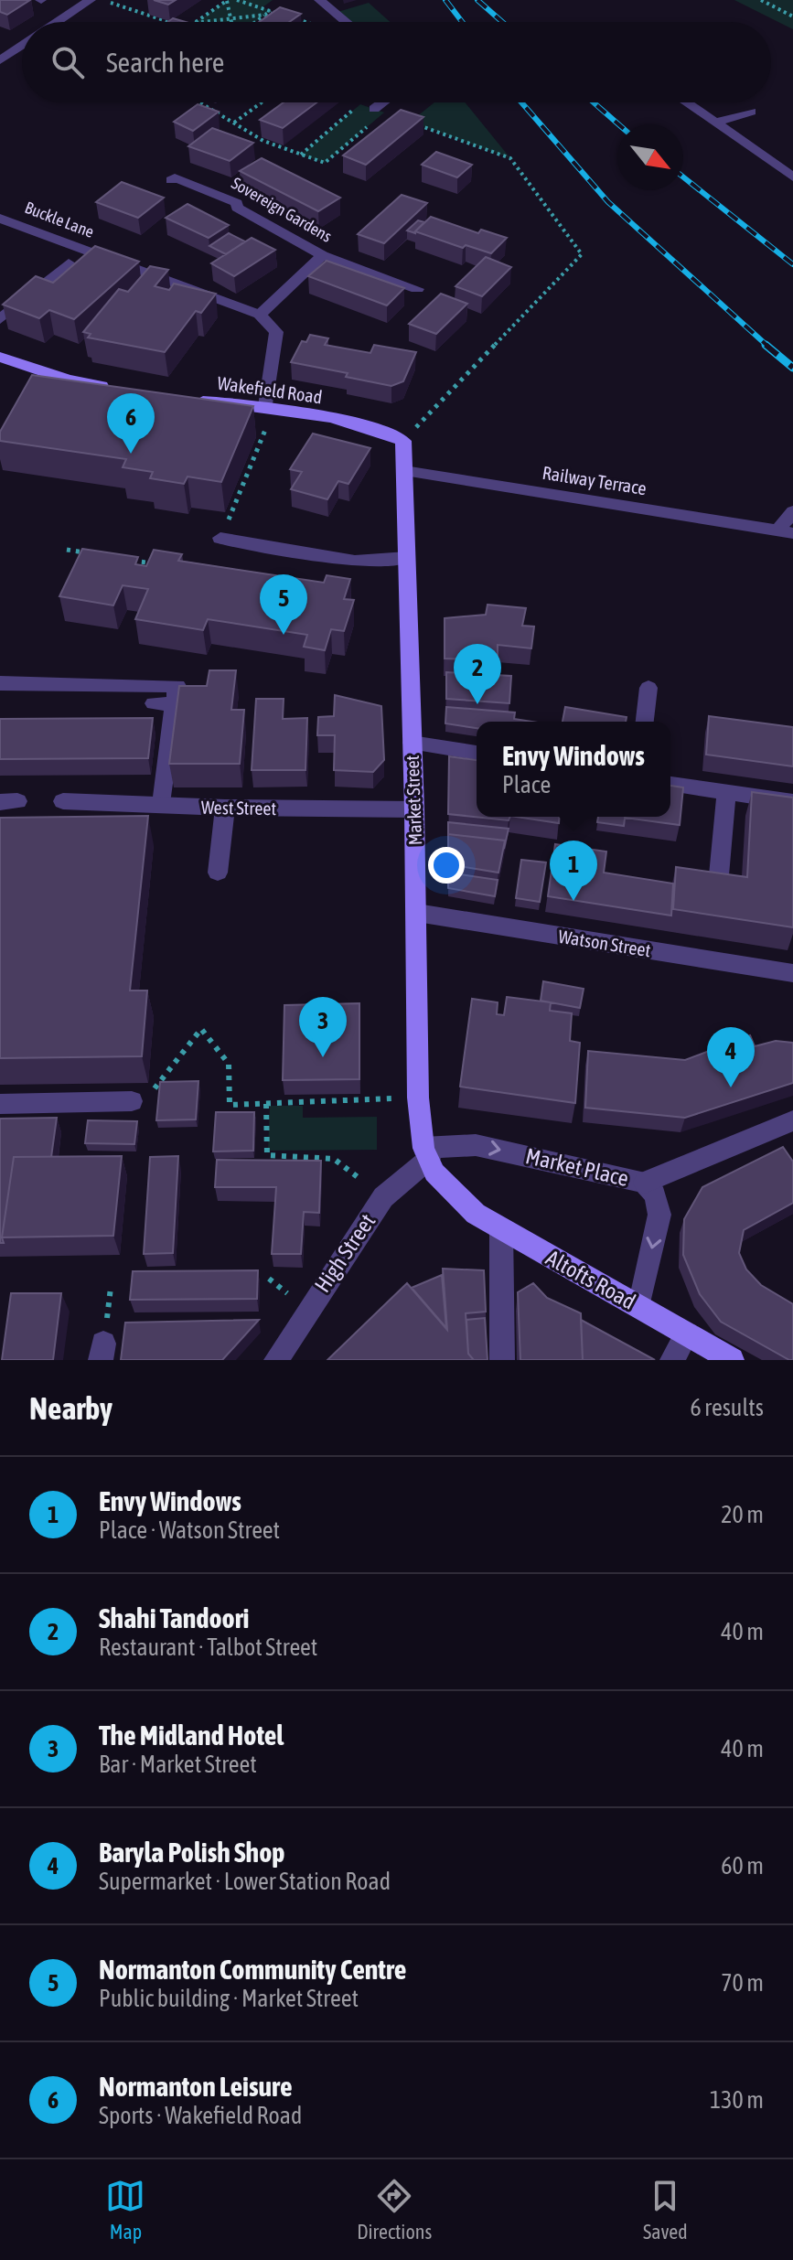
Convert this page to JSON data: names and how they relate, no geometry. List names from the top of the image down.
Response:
{
  "streets": {
    "street": [
      "Sovereign Gardens",
      "Buckle Lane",
      "Wakefield Road",
      "Railway Terrace",
      "Market Street",
      "West Street",
      "Watson Street",
      "Market Place",
      "High Street",
      "Altofts Road"
    ]
  },
  "crossings": [
    ["Wakefield Road", "Market Street"],
    ["Railway Terrace", "Market Street"],
    ["Market Street", "West Street"],
    ["Market Street", "Watson Street"],
    ["Market Street", "Market Place"],
    ["Market Street", "High Street"],
    ["Market Street", "Altofts Road"],
    ["Market Place", "High Street"],
    ["Market Place", "Altofts Road"]
  ],
  "north": "bottom right",
  "page": {
    "search": "Search here",
    "pins": [
      "6",
      "5",
      "2",
      "1",
      "3",
      "4"
    ],
    "popup": ["Envy Windows", "Place"],
    "heading": ["Nearby", "6 results"],
    "list": [
      {
        "mark": "1",
        "name": "Envy Windows",
        "note": "Place · Watson Street",
        "value": "20 m"
      },
      {
        "mark": "2",
        "name": "Shahi Tandoori",
        "note": "Restaurant · Talbot Street",
        "value": "40 m"
      },
      {
        "mark": "3",
        "name": "The Midland Hotel",
        "note": "Bar · Market Street",
        "value": "40 m"
      },
      {
        "mark": "4",
        "name": "Baryla Polish Shop",
        "note": "Supermarket · Lower Station Road",
        "value": "60 m"
      },
      {
        "mark": "5",
        "name": "Normanton Community Centre",
        "note": "Public building · Market Street",
        "value": "70 m"
      },
      {
        "mark": "6",
        "name": "Normanton Leisure",
        "note": "Sports · Wakefield Road",
        "value": "130 m"
      }
    ],
    "nav": ["Map", "Directions", "Saved"]
  }
}
